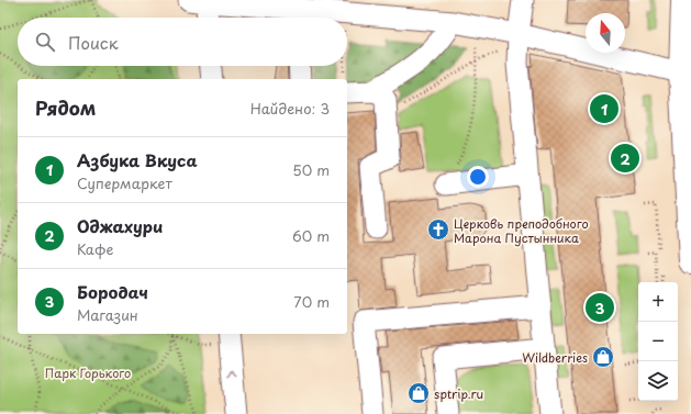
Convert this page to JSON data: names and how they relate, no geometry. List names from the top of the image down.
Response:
{
  "parks": ["Парк Горького"],
  "places": {
    "church": ["Церковь преподобного Марона Пустынника"],
    "shop": ["Wildberries", "sptrip.ru"]
  },
  "north": "top",
  "page": {
    "search": "Поиск",
    "heading": ["Рядом", "Найдено: 3"],
    "pins": ["1", "2", "3"],
    "list": [
      {
        "mark": "1",
        "name": "Азбука Вкуса",
        "note": "Супермаркет",
        "value": "50 m"
      },
      {
        "mark": "2",
        "name": "Оджахури",
        "note": "Кафе",
        "value": "60 m"
      },
      {
        "mark": "3",
        "name": "Бородач",
        "note": "Магазин",
        "value": "70 m"
      }
    ],
    "map_buttons": ["+", "−"]
  }
}
